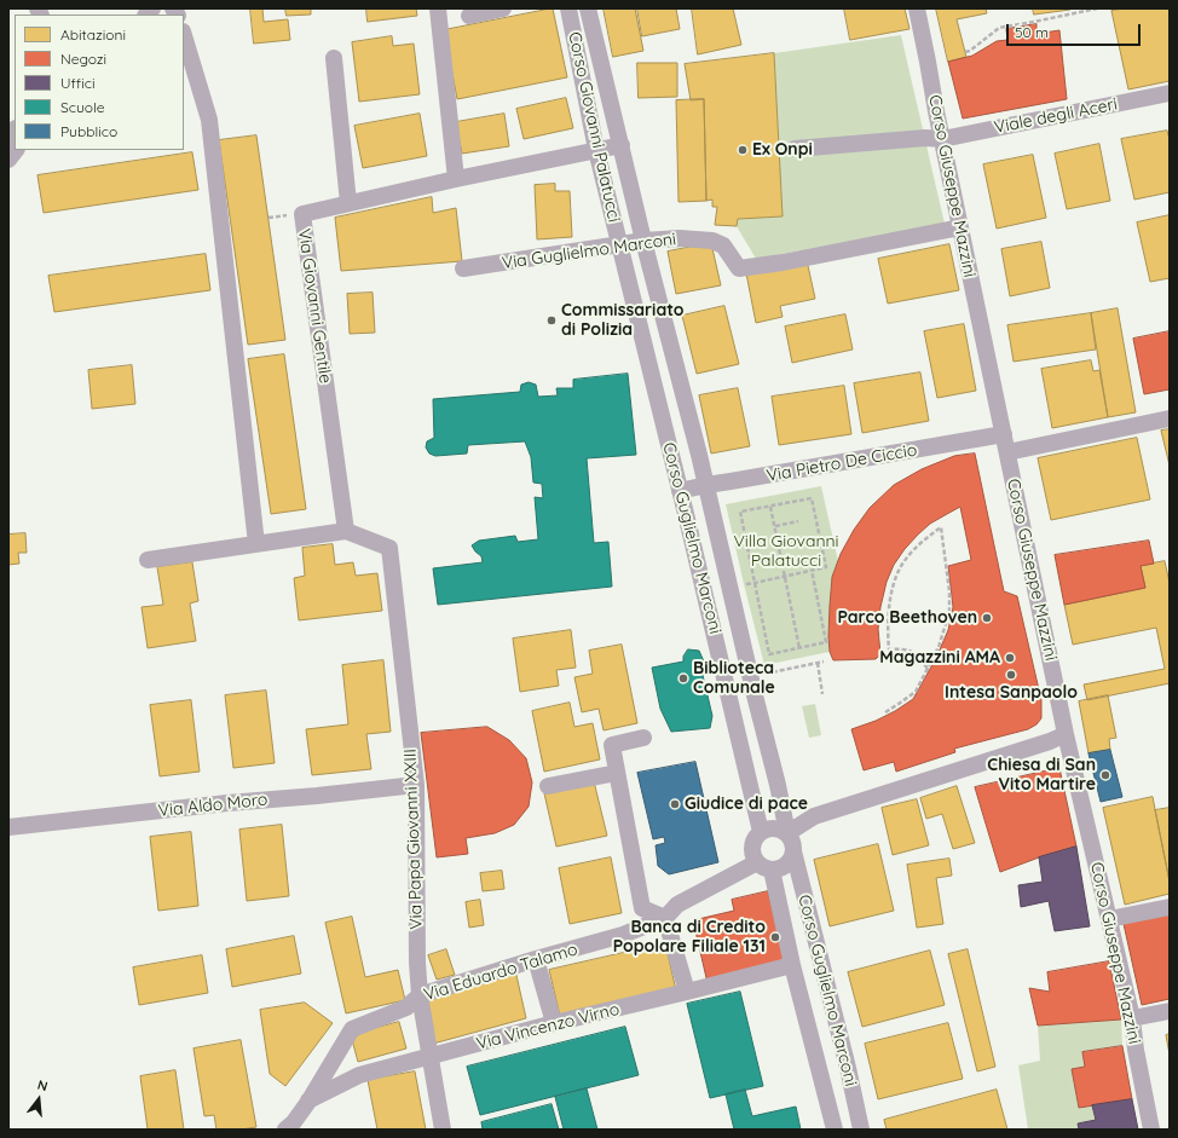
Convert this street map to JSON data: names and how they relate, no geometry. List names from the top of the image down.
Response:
{
  "streets": {
    "street": [
      "Viale degli Aceri",
      "Corso Giovanni Palatucci",
      "Corso Giuseppe Mazzini",
      "Via Guglielmo Marconi",
      "Via Giovanni Gentile",
      "Via Pietro De Ciccio",
      "Corso Guglielmo Marconi",
      "Via Aldo Moro",
      "Via Papa Giovanni XXIII",
      "Via Eduardo Talamo",
      "Via Vincenzo Virno"
    ]
  },
  "crossings": [
    ["Viale degli Aceri", "Corso Giuseppe Mazzini"],
    ["Corso Giovanni Palatucci", "Via Guglielmo Marconi"],
    ["Corso Giovanni Palatucci", "Via Giovanni Gentile"],
    ["Corso Giovanni Palatucci", "Corso Guglielmo Marconi"],
    ["Corso Giuseppe Mazzini", "Via Guglielmo Marconi"],
    ["Corso Giuseppe Mazzini", "Via Pietro De Ciccio"],
    ["Via Guglielmo Marconi", "Corso Guglielmo Marconi"],
    ["Via Giovanni Gentile", "Via Papa Giovanni XXIII"],
    ["Via Pietro De Ciccio", "Corso Guglielmo Marconi"],
    ["Corso Guglielmo Marconi", "Via Eduardo Talamo"],
    ["Corso Guglielmo Marconi", "Via Vincenzo Virno"],
    ["Via Aldo Moro", "Via Papa Giovanni XXIII"],
    ["Via Papa Giovanni XXIII", "Via Eduardo Talamo"],
    ["Via Papa Giovanni XXIII", "Via Vincenzo Virno"],
    ["Via Eduardo Talamo", "Via Vincenzo Virno"]
  ],
  "parks": ["Villa Giovanni Palatucci"],
  "places": [
    "Ex Onpi",
    "Commissariato di Polizia",
    "Parco Beethoven",
    "Magazzini AMA",
    "Intesa Sanpaolo",
    "Biblioteca Comunale",
    "Chiesa di San Vito Martire",
    "Giudice di pace",
    "Banca di Credito Popolare Filiale 131"
  ],
  "legend": [
    "Abitazioni",
    "Negozi",
    "Uffici",
    "Scuole",
    "Pubblico"
  ],
  "scale_bar": "50 m",
  "north": "top"
}
